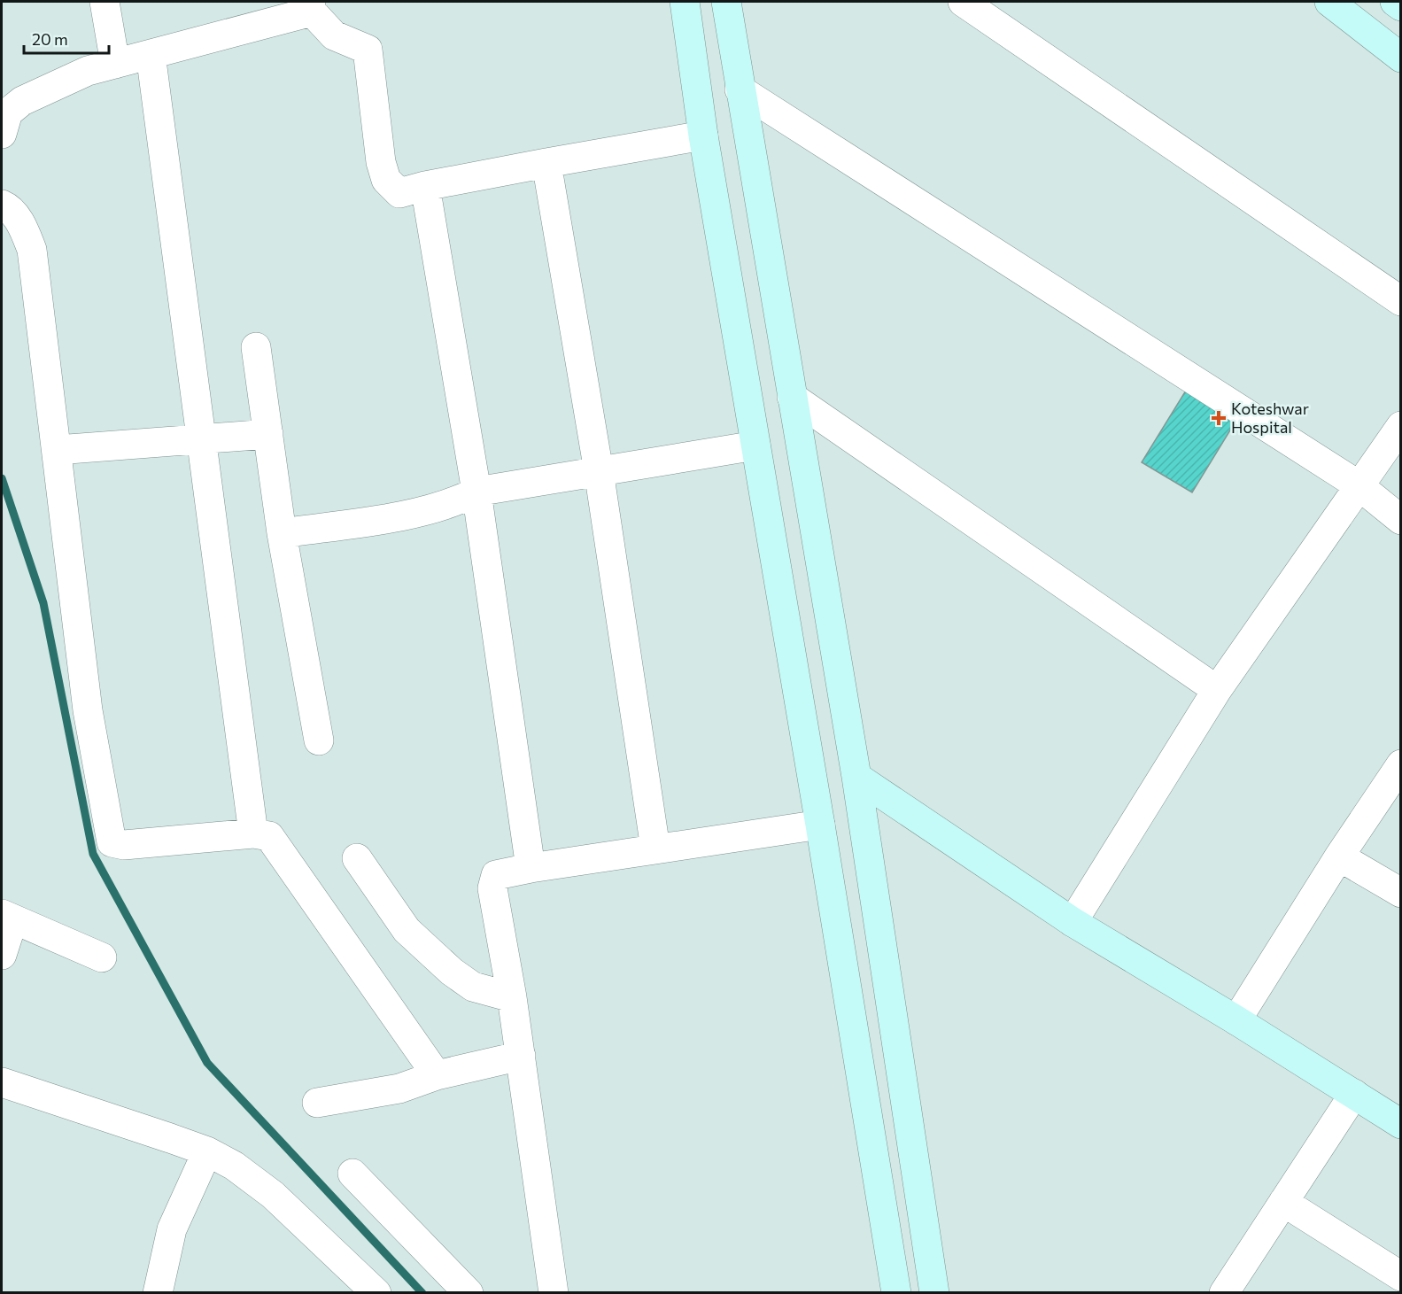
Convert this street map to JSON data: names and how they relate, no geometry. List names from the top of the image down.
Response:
{
  "places": {
    "health": ["Koteshwar Hospital"]
  },
  "scale_bar": "20 m"
}
